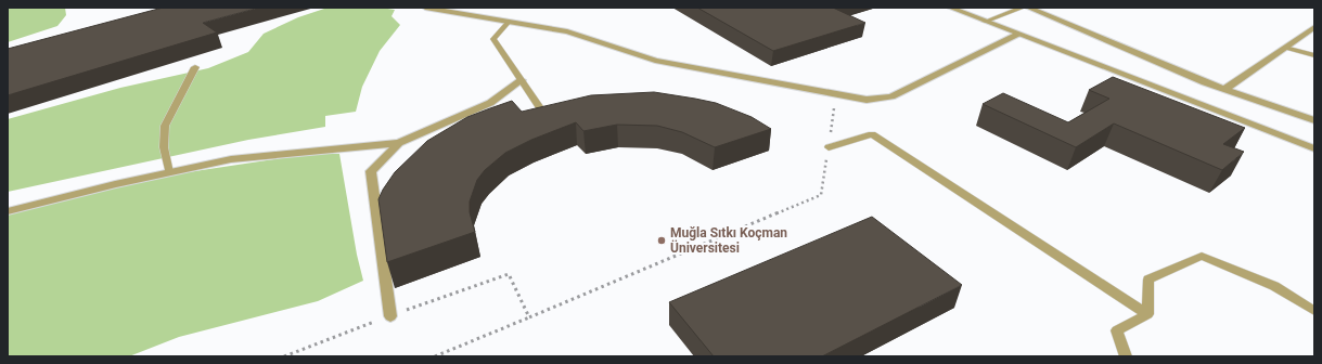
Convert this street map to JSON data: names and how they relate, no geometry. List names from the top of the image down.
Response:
{
  "places": ["Muğla Sıtkı Koçman Üniversitesi"]
}
